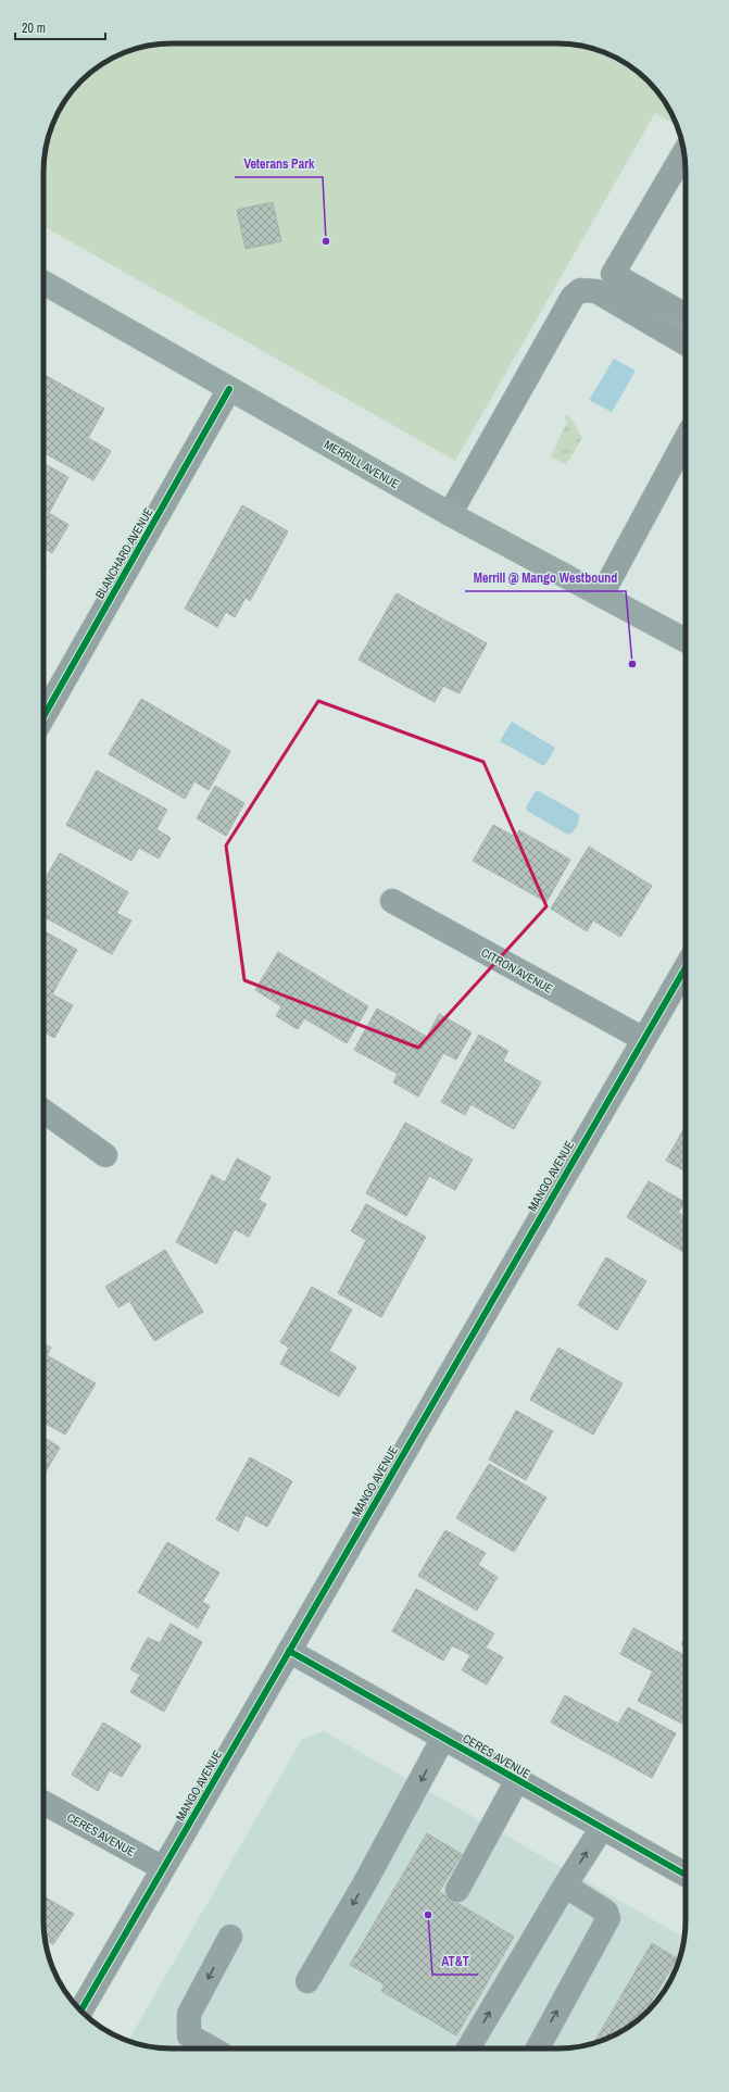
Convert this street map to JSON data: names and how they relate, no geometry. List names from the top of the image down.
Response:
{
  "streets": {
    "main road": ["MERRILL AVENUE"],
    "street": [
      "BLANCHARD AVENUE",
      "CITRON AVENUE",
      "MANGO AVENUE",
      "CERES AVENUE"
    ]
  },
  "crossings": [
    ["MERRILL AVENUE", "BLANCHARD AVENUE"],
    ["CITRON AVENUE", "MANGO AVENUE"],
    ["MANGO AVENUE", "CERES AVENUE"]
  ],
  "places": ["Veterans Park", "Merrill @ Mango Westbound", "AT&T"],
  "scale_bar": "20 m"
}
